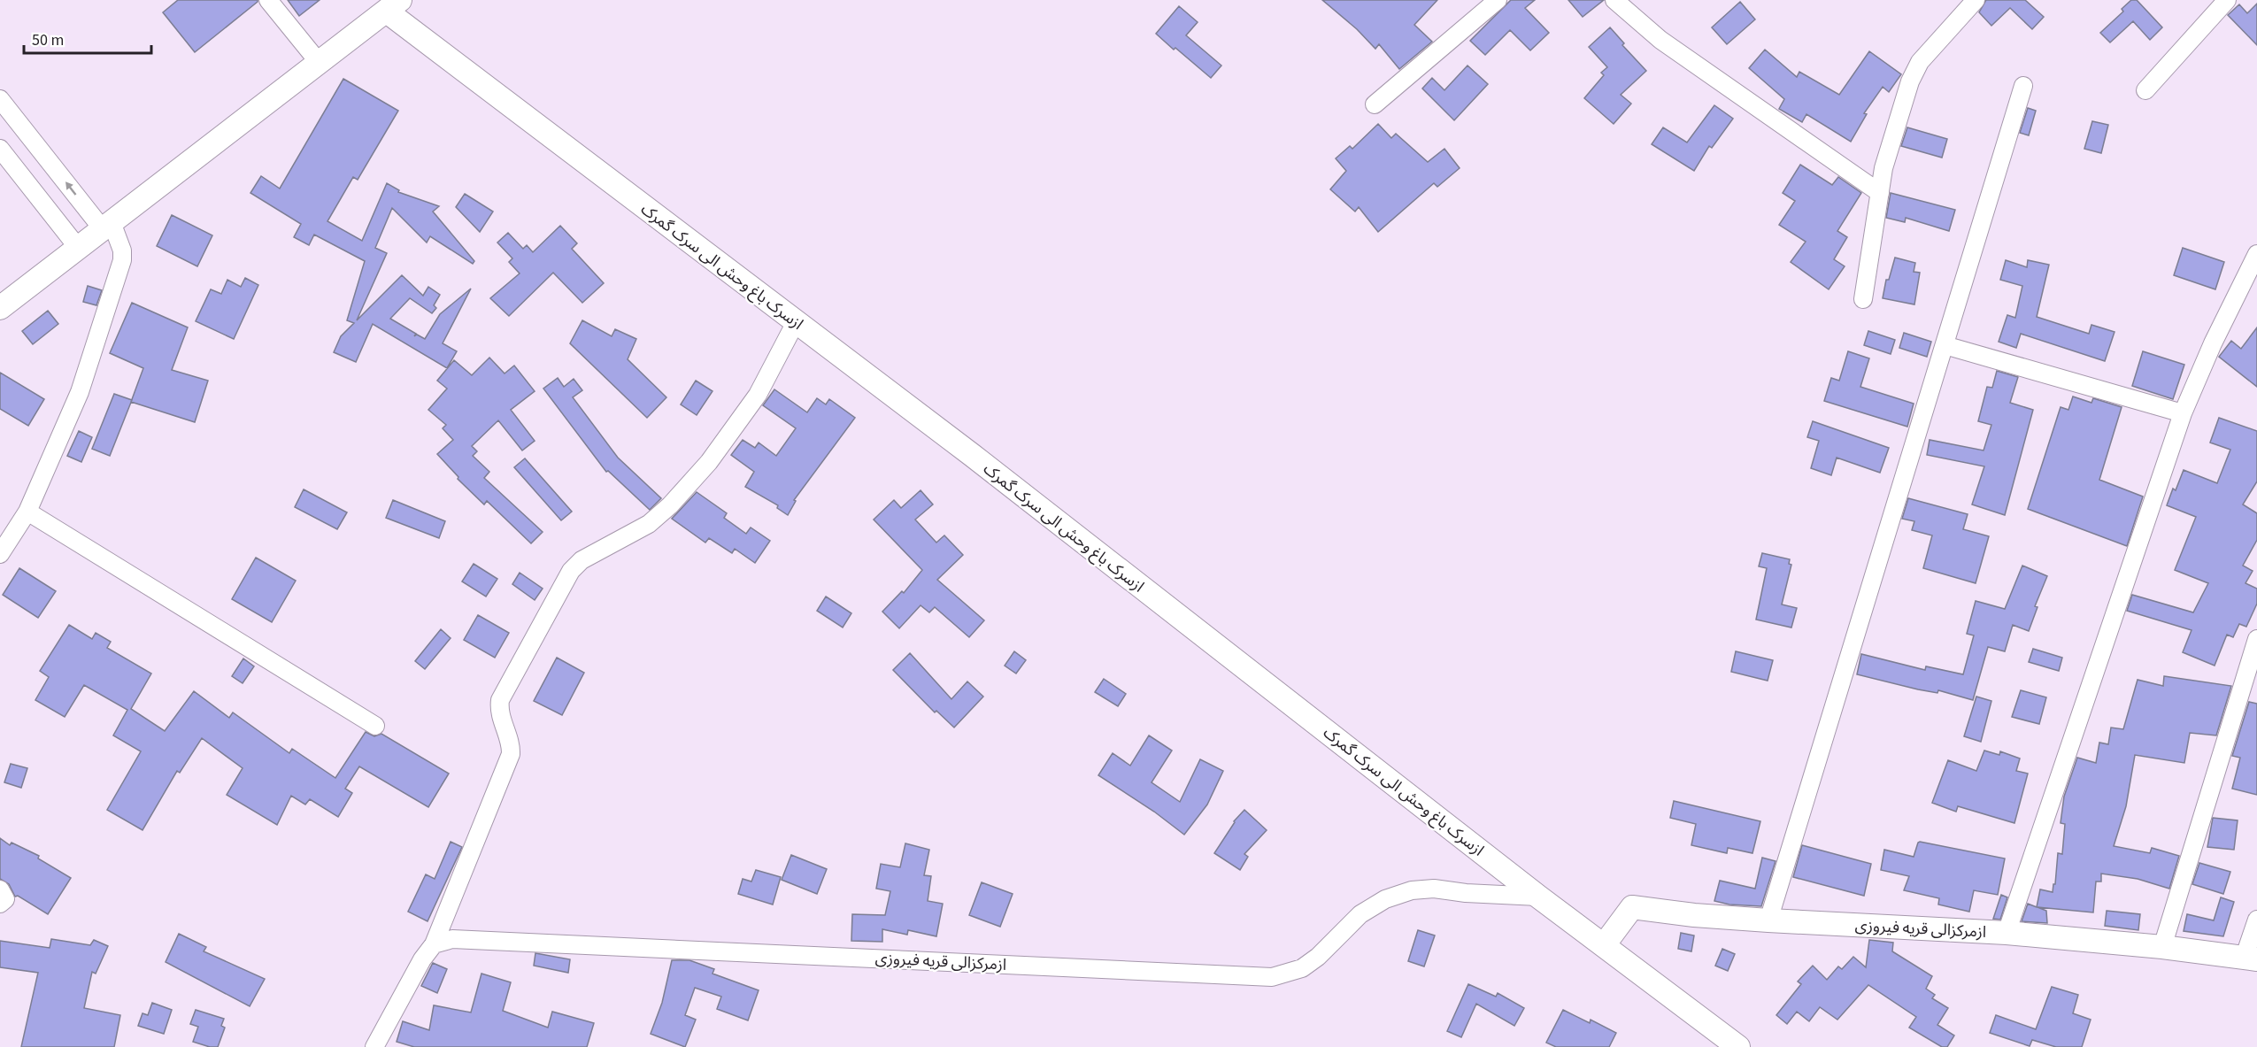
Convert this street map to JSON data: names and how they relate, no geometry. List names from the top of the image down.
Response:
{
  "streets": {
    "main road": ["ازسرک باغ وحش الی سرک گمرک", "ازمرکزالی قریه فیروزی"]
  },
  "crossings": [
    ["ازسرک باغ وحش الی سرک گمرک", "ازمرکزالی قریه فیروزی"]
  ],
  "scale_bar": "50 m"
}
